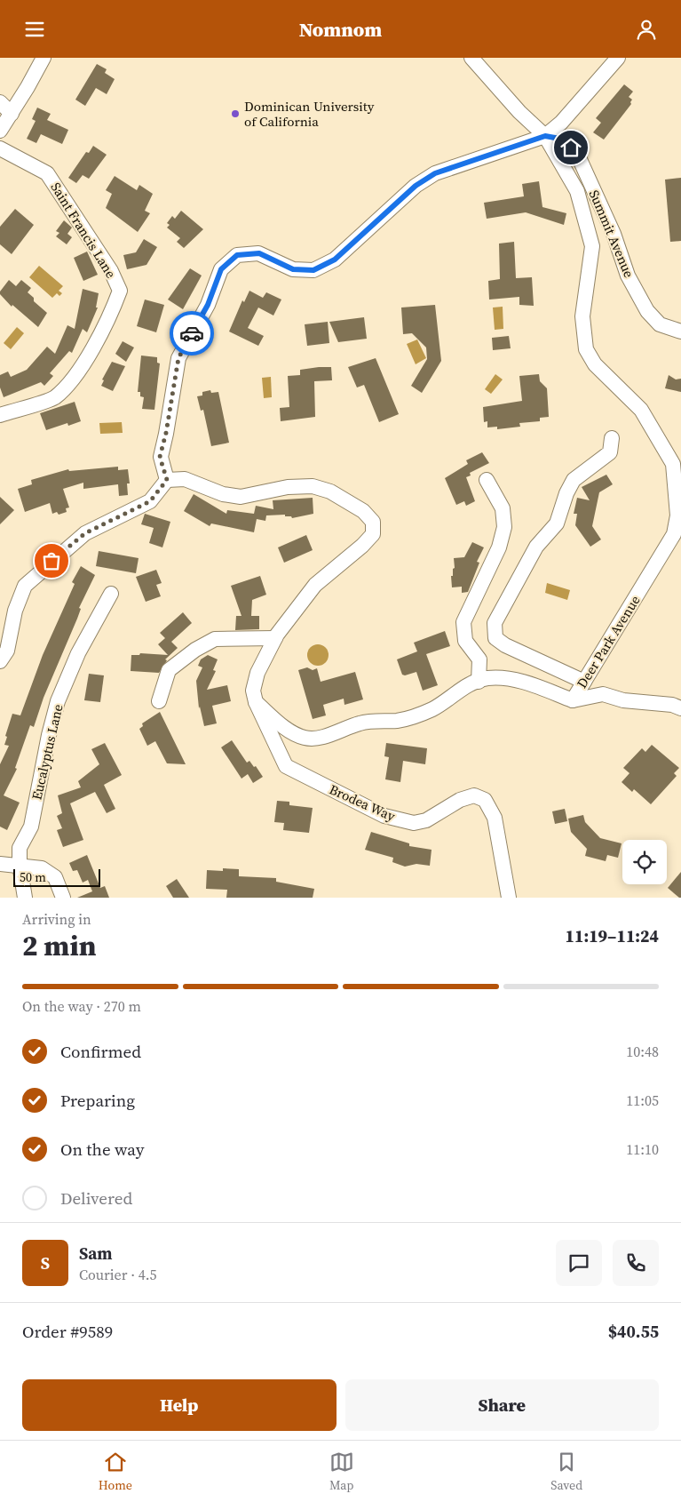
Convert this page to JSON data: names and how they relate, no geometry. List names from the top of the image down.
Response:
{
  "streets": {
    "street": [
      "Saint Francis Lane",
      "Summit Avenue",
      "Deer Park Avenue",
      "Eucalyptus Lane",
      "Brodea Way"
    ]
  },
  "crossings": [
    ["Summit Avenue", "Deer Park Avenue"],
    ["Deer Park Avenue", "Brodea Way"]
  ],
  "places": ["Dominican University of California"],
  "scale_bar": "50 m",
  "page": {
    "header": "Nomnom",
    "scale": "50 m",
    "heading": ["2 min", "Arriving in", "11:19–11:24"],
    "panel": [
      "Sam",
      "Courier · 4.5",
      "Order #9589",
      "$40.55"
    ],
    "bar": "On the way · 270 m",
    "list": [
      ["Confirmed", "10:48"],
      ["Preparing", "11:05"],
      ["On the way", "11:10"],
      "Delivered"
    ],
    "round": "S",
    "buttons": ["Help", "Share"],
    "tabs": ["Home", "Map", "Saved"]
  }
}
